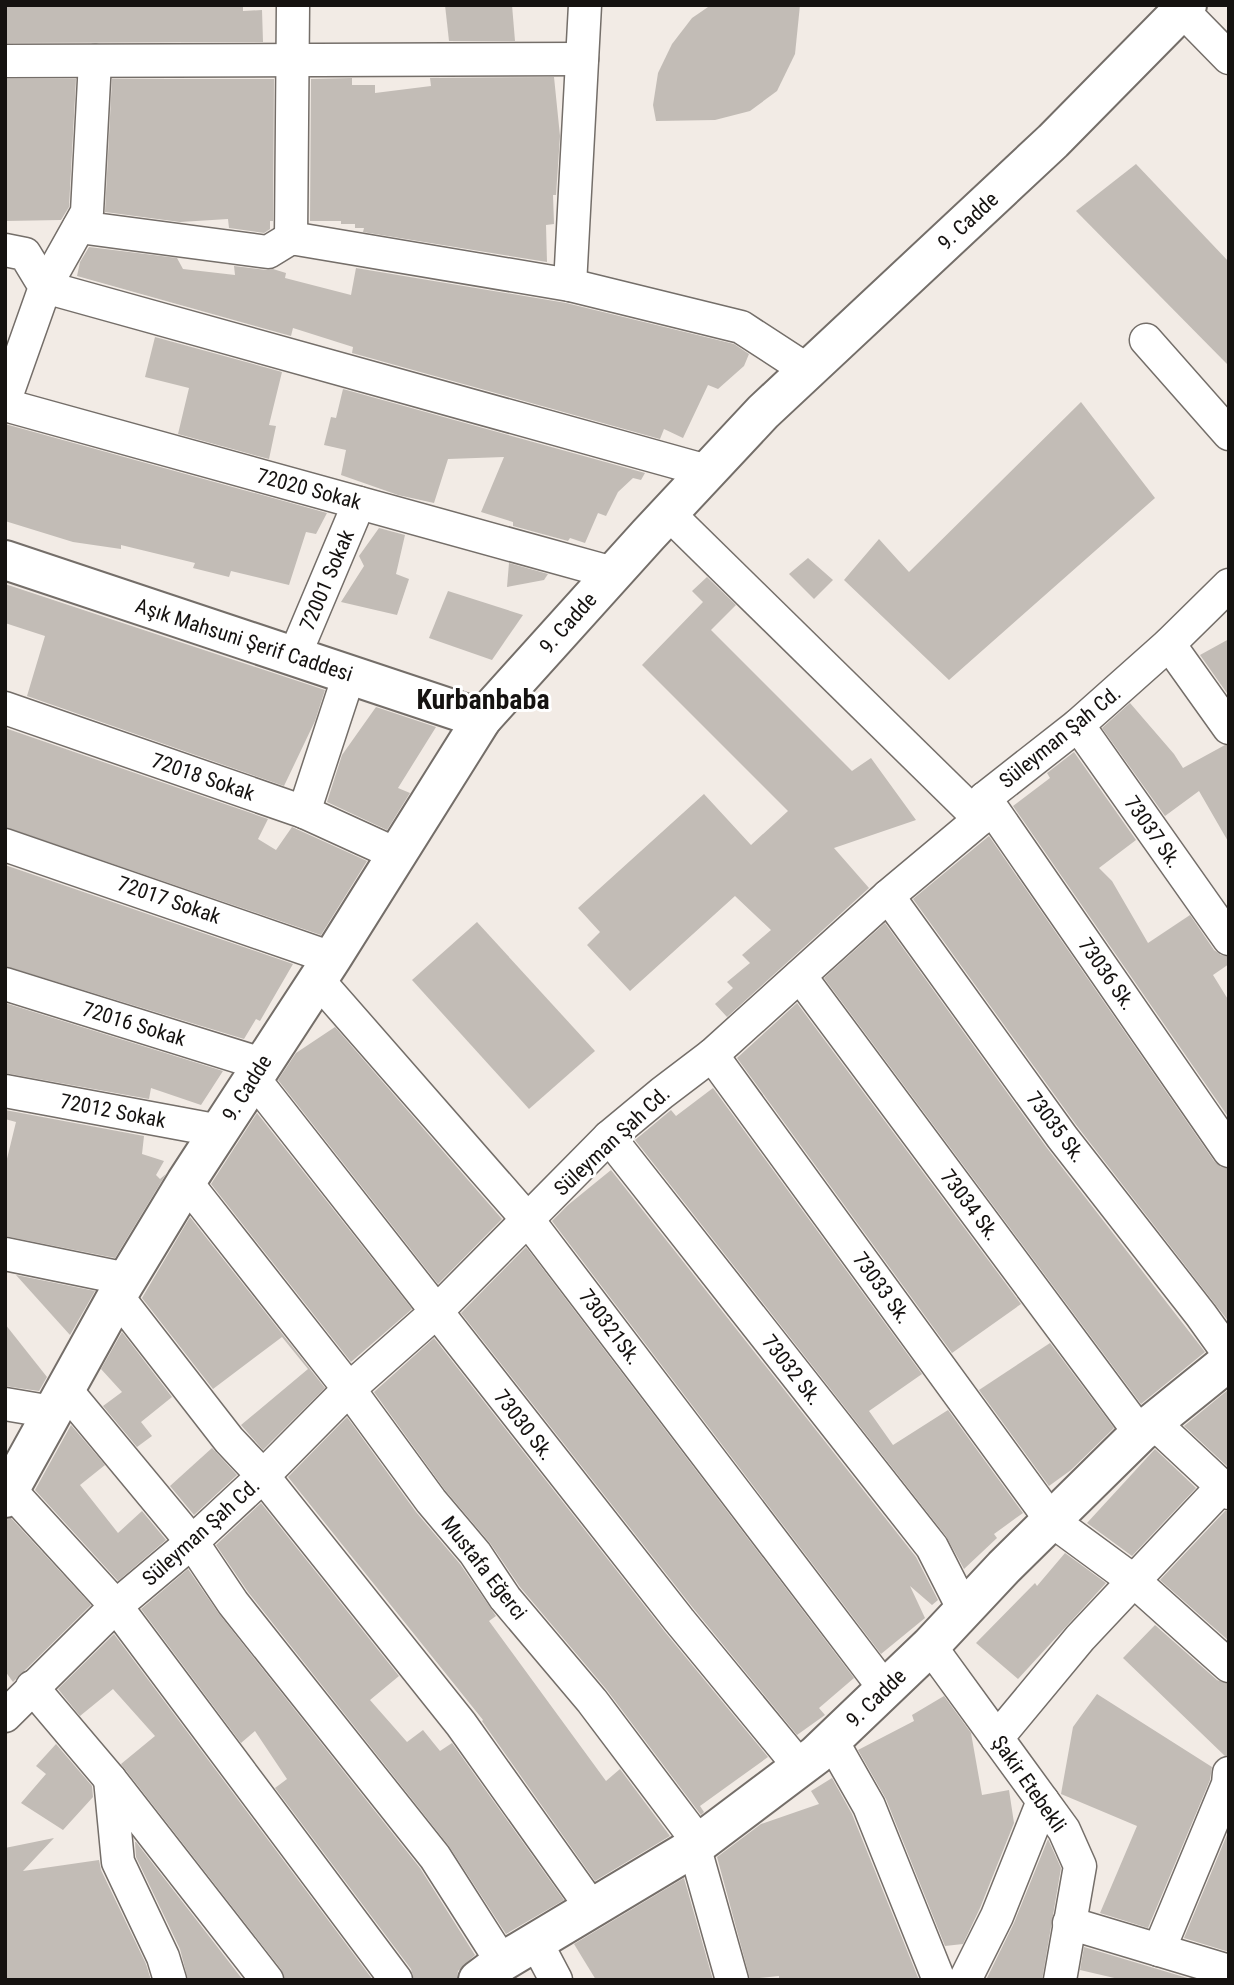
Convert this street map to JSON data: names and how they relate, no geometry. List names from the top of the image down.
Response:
{
  "streets": {
    "street": [
      "9. Cadde",
      "72020 Sokak",
      "72001 Sokak",
      "Aşık Mahsuni Şerif Caddesi",
      "Süleyman Şah Cd.",
      "72018 Sokak",
      "73037 Sk.",
      "72017 Sokak",
      "73036 Sk.",
      "72016 Sokak",
      "72012 Sokak",
      "73035 Sk.",
      "73034 Sk.",
      "73033 Sk.",
      "730321Sk.",
      "73032 Sk.",
      "73030 Sk.",
      "Mustafa Eğerci",
      "Şakir Etebekli"
    ]
  },
  "crossings": [
    ["9. Cadde", "72020 Sokak"],
    ["9. Cadde", "Aşık Mahsuni Şerif Caddesi"],
    ["9. Cadde", "72018 Sokak"],
    ["9. Cadde", "72017 Sokak"],
    ["9. Cadde", "73036 Sk."],
    ["9. Cadde", "72016 Sokak"],
    ["9. Cadde", "72012 Sokak"],
    ["9. Cadde", "73035 Sk."],
    ["9. Cadde", "73034 Sk."],
    ["9. Cadde", "73033 Sk."],
    ["9. Cadde", "730321Sk."],
    ["9. Cadde", "73032 Sk."],
    ["9. Cadde", "73030 Sk."],
    ["9. Cadde", "Mustafa Eğerci"],
    ["9. Cadde", "Şakir Etebekli"],
    ["72020 Sokak", "72001 Sokak"],
    ["72001 Sokak", "Aşık Mahsuni Şerif Caddesi"],
    ["Süleyman Şah Cd.", "73037 Sk."],
    ["Süleyman Şah Cd.", "73036 Sk."],
    ["Süleyman Şah Cd.", "73035 Sk."],
    ["Süleyman Şah Cd.", "73034 Sk."],
    ["Süleyman Şah Cd.", "73033 Sk."],
    ["Süleyman Şah Cd.", "730321Sk."],
    ["Süleyman Şah Cd.", "73032 Sk."],
    ["Süleyman Şah Cd.", "73030 Sk."],
    ["Süleyman Şah Cd.", "Mustafa Eğerci"],
    ["72017 Sokak", "730321Sk."],
    ["72016 Sokak", "73030 Sk."]
  ],
  "districts": ["Kurbanbaba"]
}
